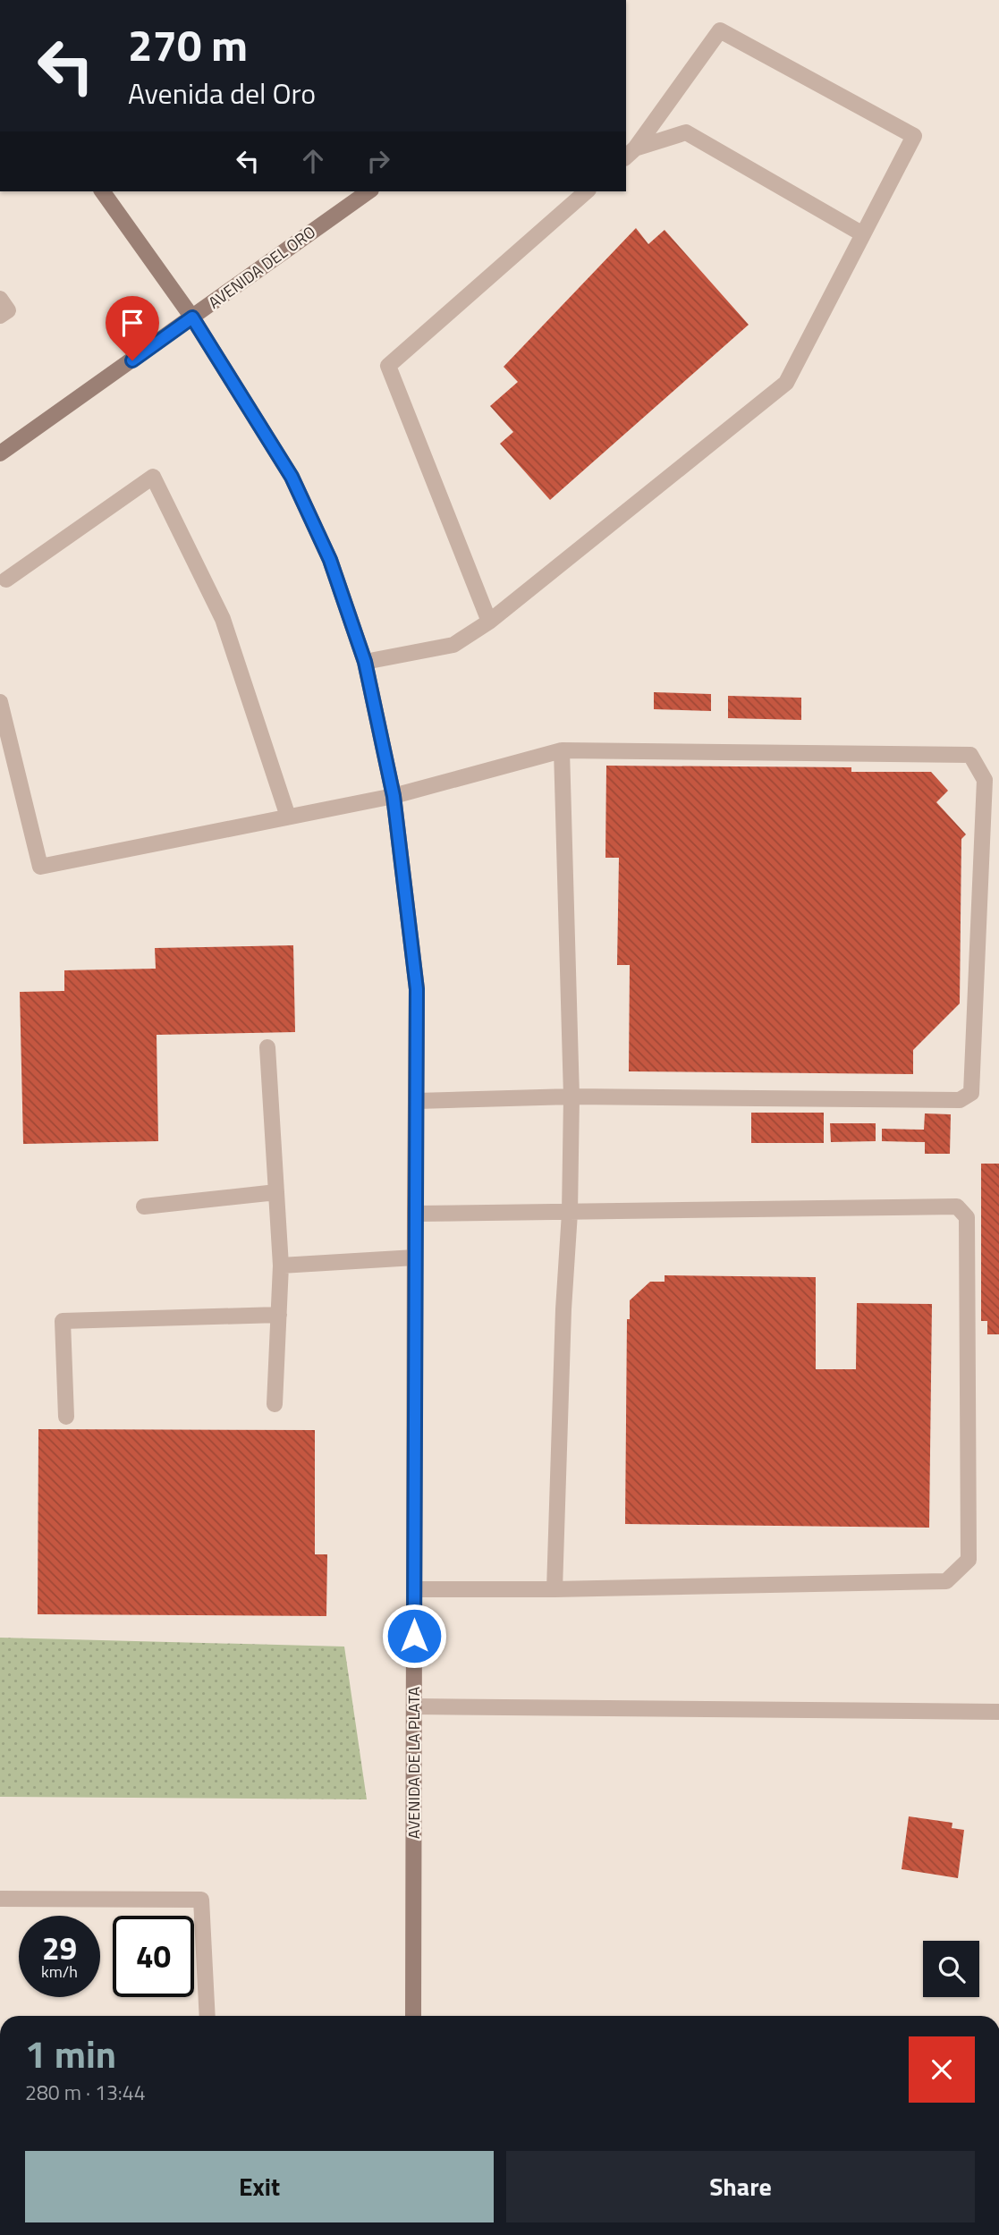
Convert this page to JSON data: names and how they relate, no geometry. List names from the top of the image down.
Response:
{
  "streets": {
    "street": ["AVENIDA DEL ORO", "AVENIDA DE LA PLATA"]
  },
  "crossings": [
    ["AVENIDA DEL ORO", "AVENIDA DE LA PLATA"]
  ],
  "page": {
    "turn": ["270 m", "Avenida del Oro"],
    "speed": "29 km/h",
    "limit": "40",
    "heading": ["1 min", "280 m · 13:44"],
    "buttons": ["Exit", "Share"]
  }
}
